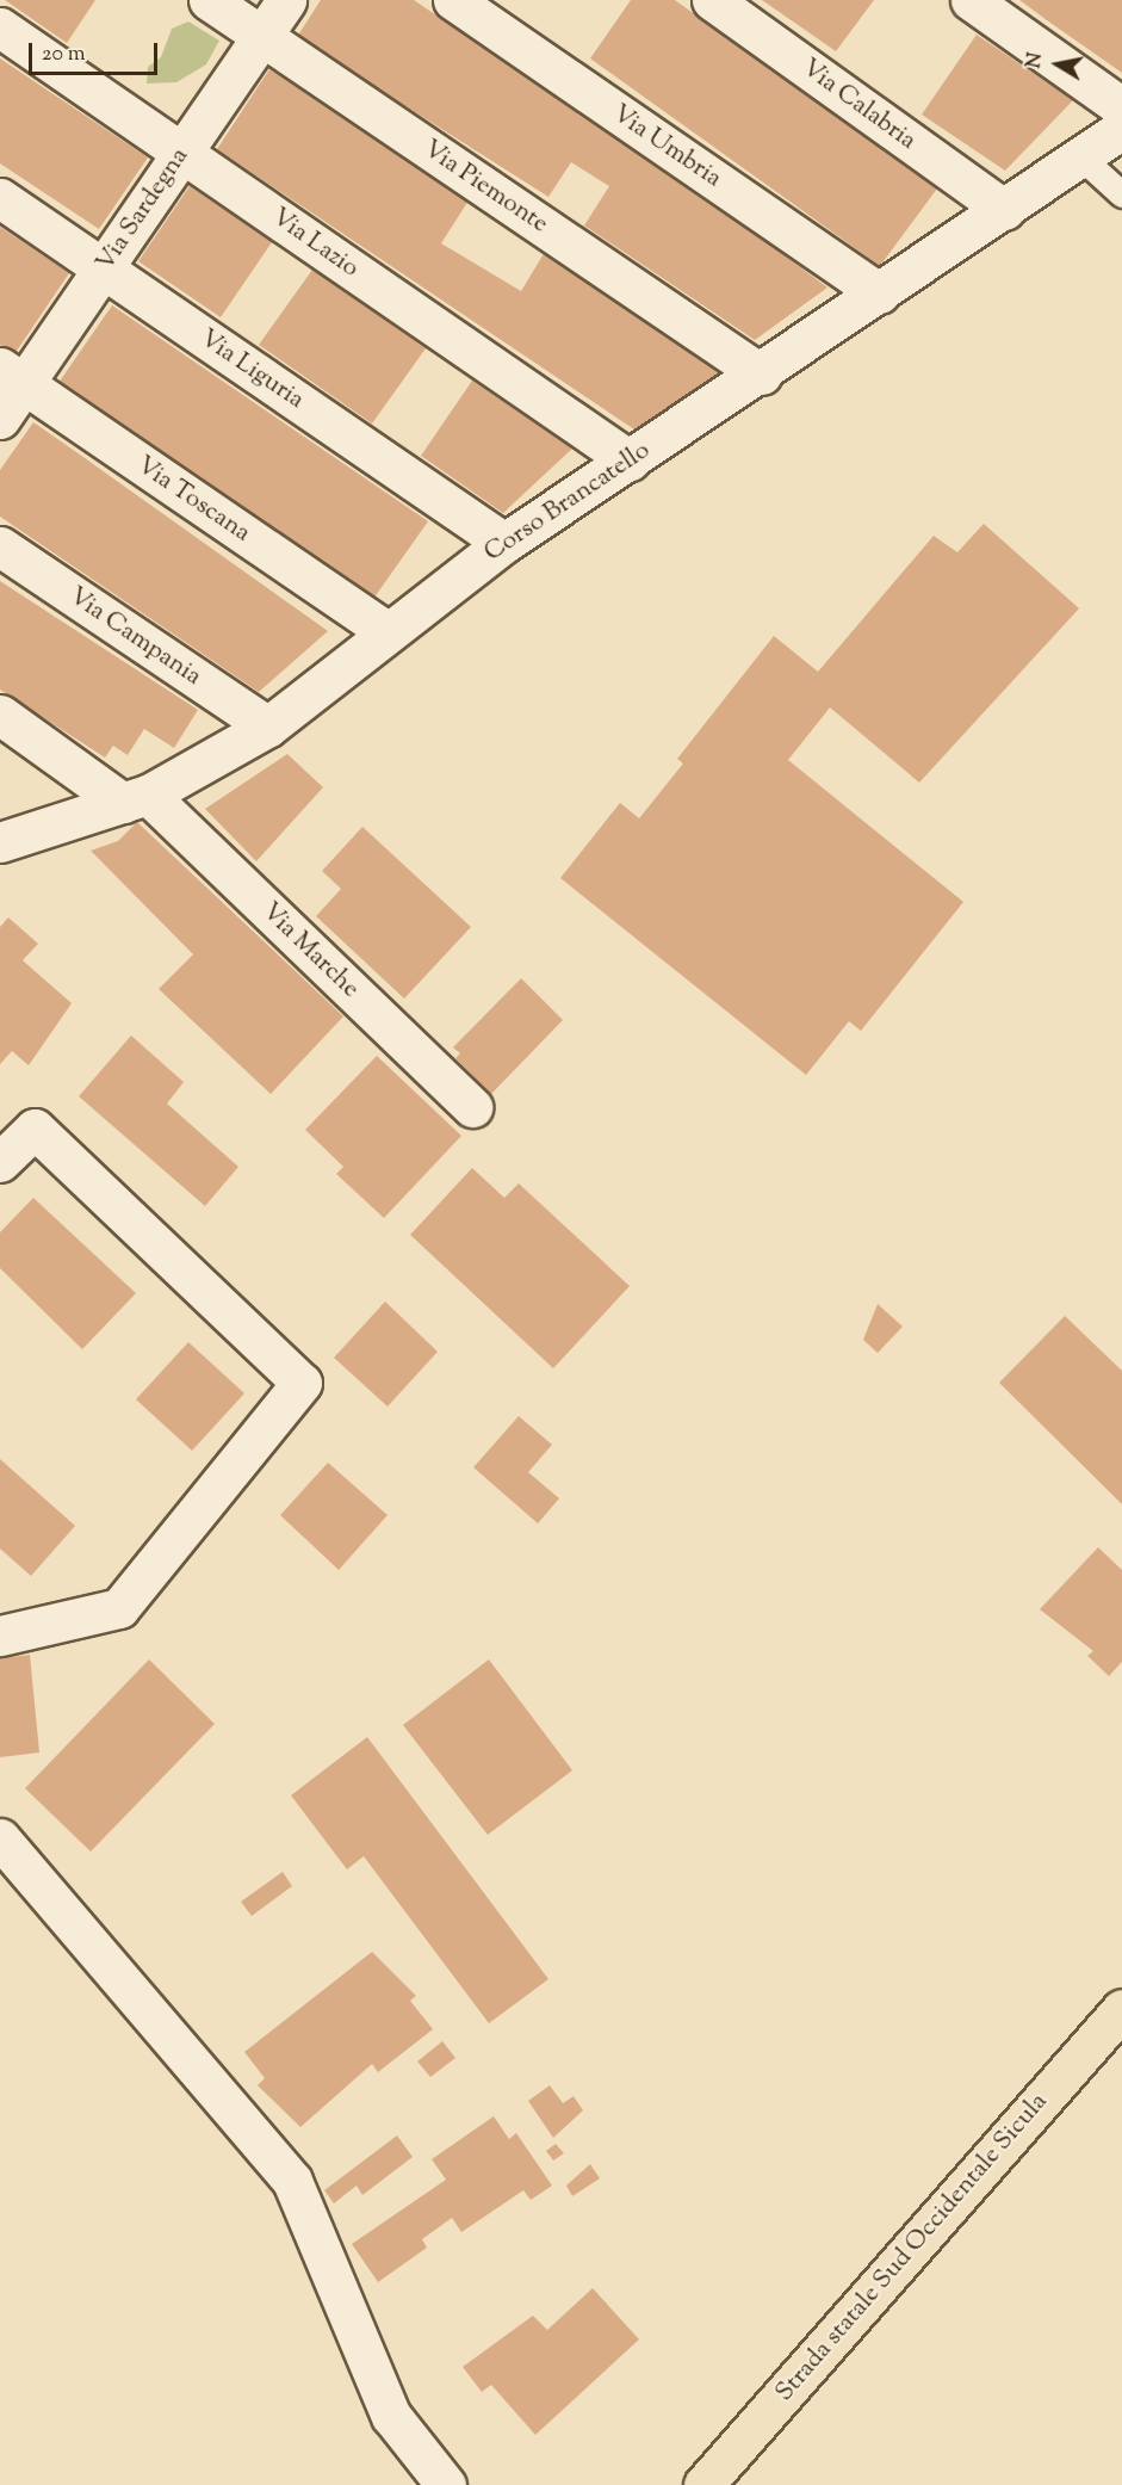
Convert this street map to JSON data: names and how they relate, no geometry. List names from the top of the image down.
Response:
{
  "streets": {
    "main road": ["Strada statale Sud Occidentale Sicula"],
    "street": [
      "Via Calabria",
      "Via Umbria",
      "Via Piemonte",
      "Via Sardegna",
      "Via Lazio",
      "Via Liguria",
      "Via Toscana",
      "Corso Brancatello",
      "Via Campania",
      "Via Marche"
    ]
  },
  "crossings": [
    ["Via Calabria", "Corso Brancatello"],
    ["Via Umbria", "Corso Brancatello"],
    ["Via Piemonte", "Via Sardegna"],
    ["Via Piemonte", "Corso Brancatello"],
    ["Via Sardegna", "Via Lazio"],
    ["Via Sardegna", "Via Liguria"],
    ["Via Sardegna", "Via Toscana"],
    ["Via Lazio", "Corso Brancatello"],
    ["Via Liguria", "Corso Brancatello"],
    ["Via Toscana", "Corso Brancatello"],
    ["Corso Brancatello", "Via Campania"],
    ["Corso Brancatello", "Via Marche"]
  ],
  "scale_bar": "20 m",
  "north": "left"
}
